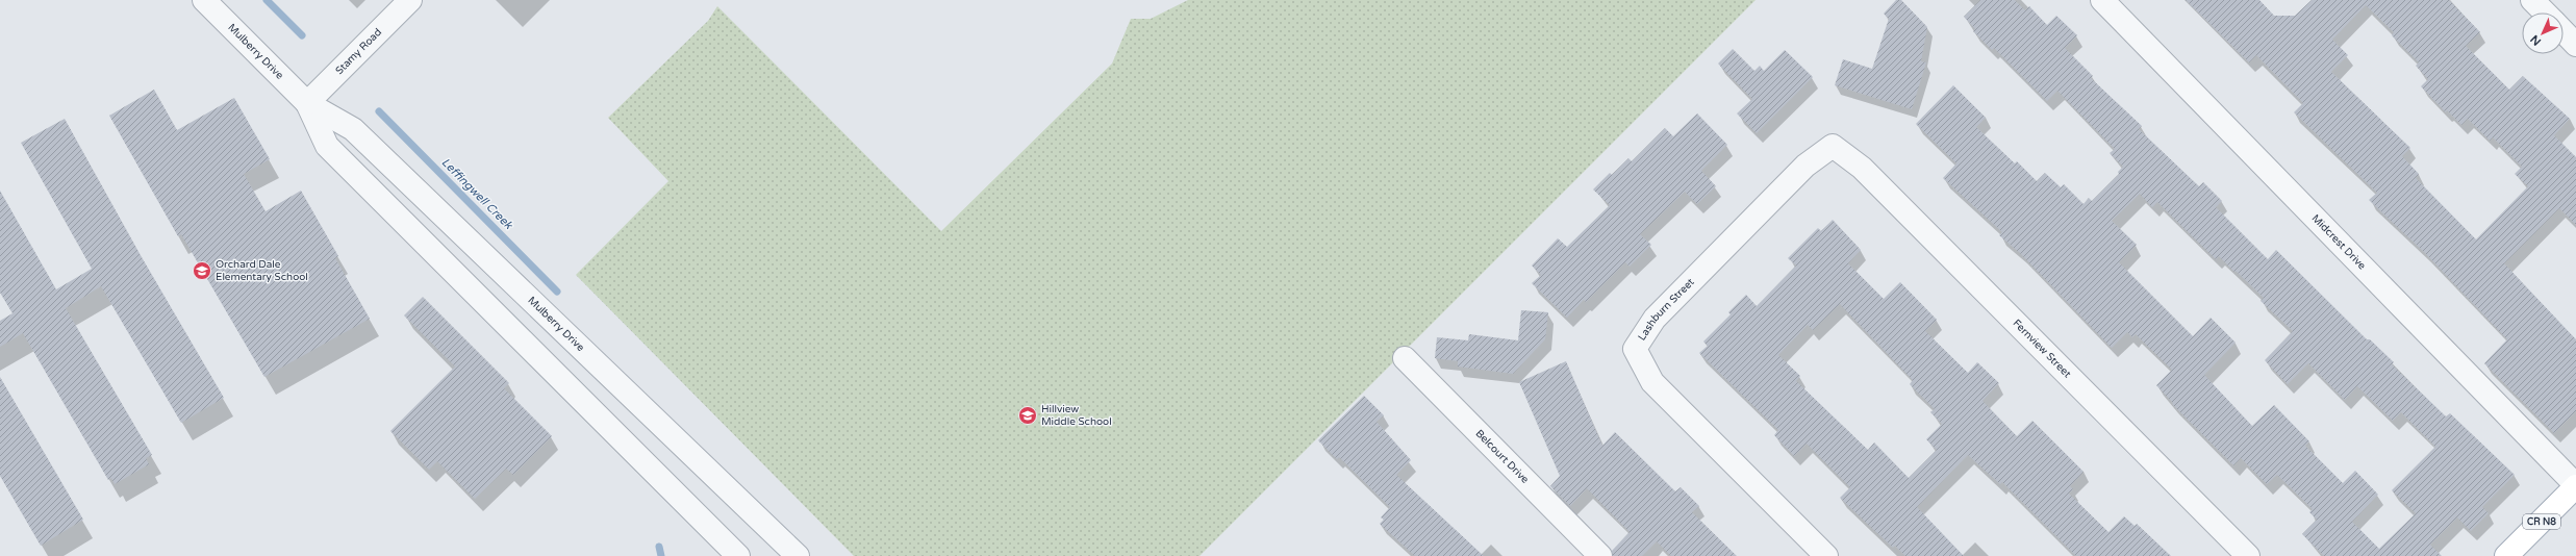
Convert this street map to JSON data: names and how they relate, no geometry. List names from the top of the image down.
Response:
{
  "streets": {
    "main road": ["CR N8"],
    "street": [
      "Mulberry Drive",
      "Stamy Road",
      "Midcrest Drive",
      "Lashburn Street",
      "Fernview Street",
      "Belcourt Drive"
    ]
  },
  "crossings": [
    ["Mulberry Drive", "Stamy Road"],
    ["Midcrest Drive", "CR N8"],
    ["Lashburn Street", "Fernview Street"]
  ],
  "water": ["Leffingwell Creek"],
  "places": {
    "school or university": ["Orchard Dale Elementary School", "Hillview Middle School"]
  },
  "north": "bottom left"
}
